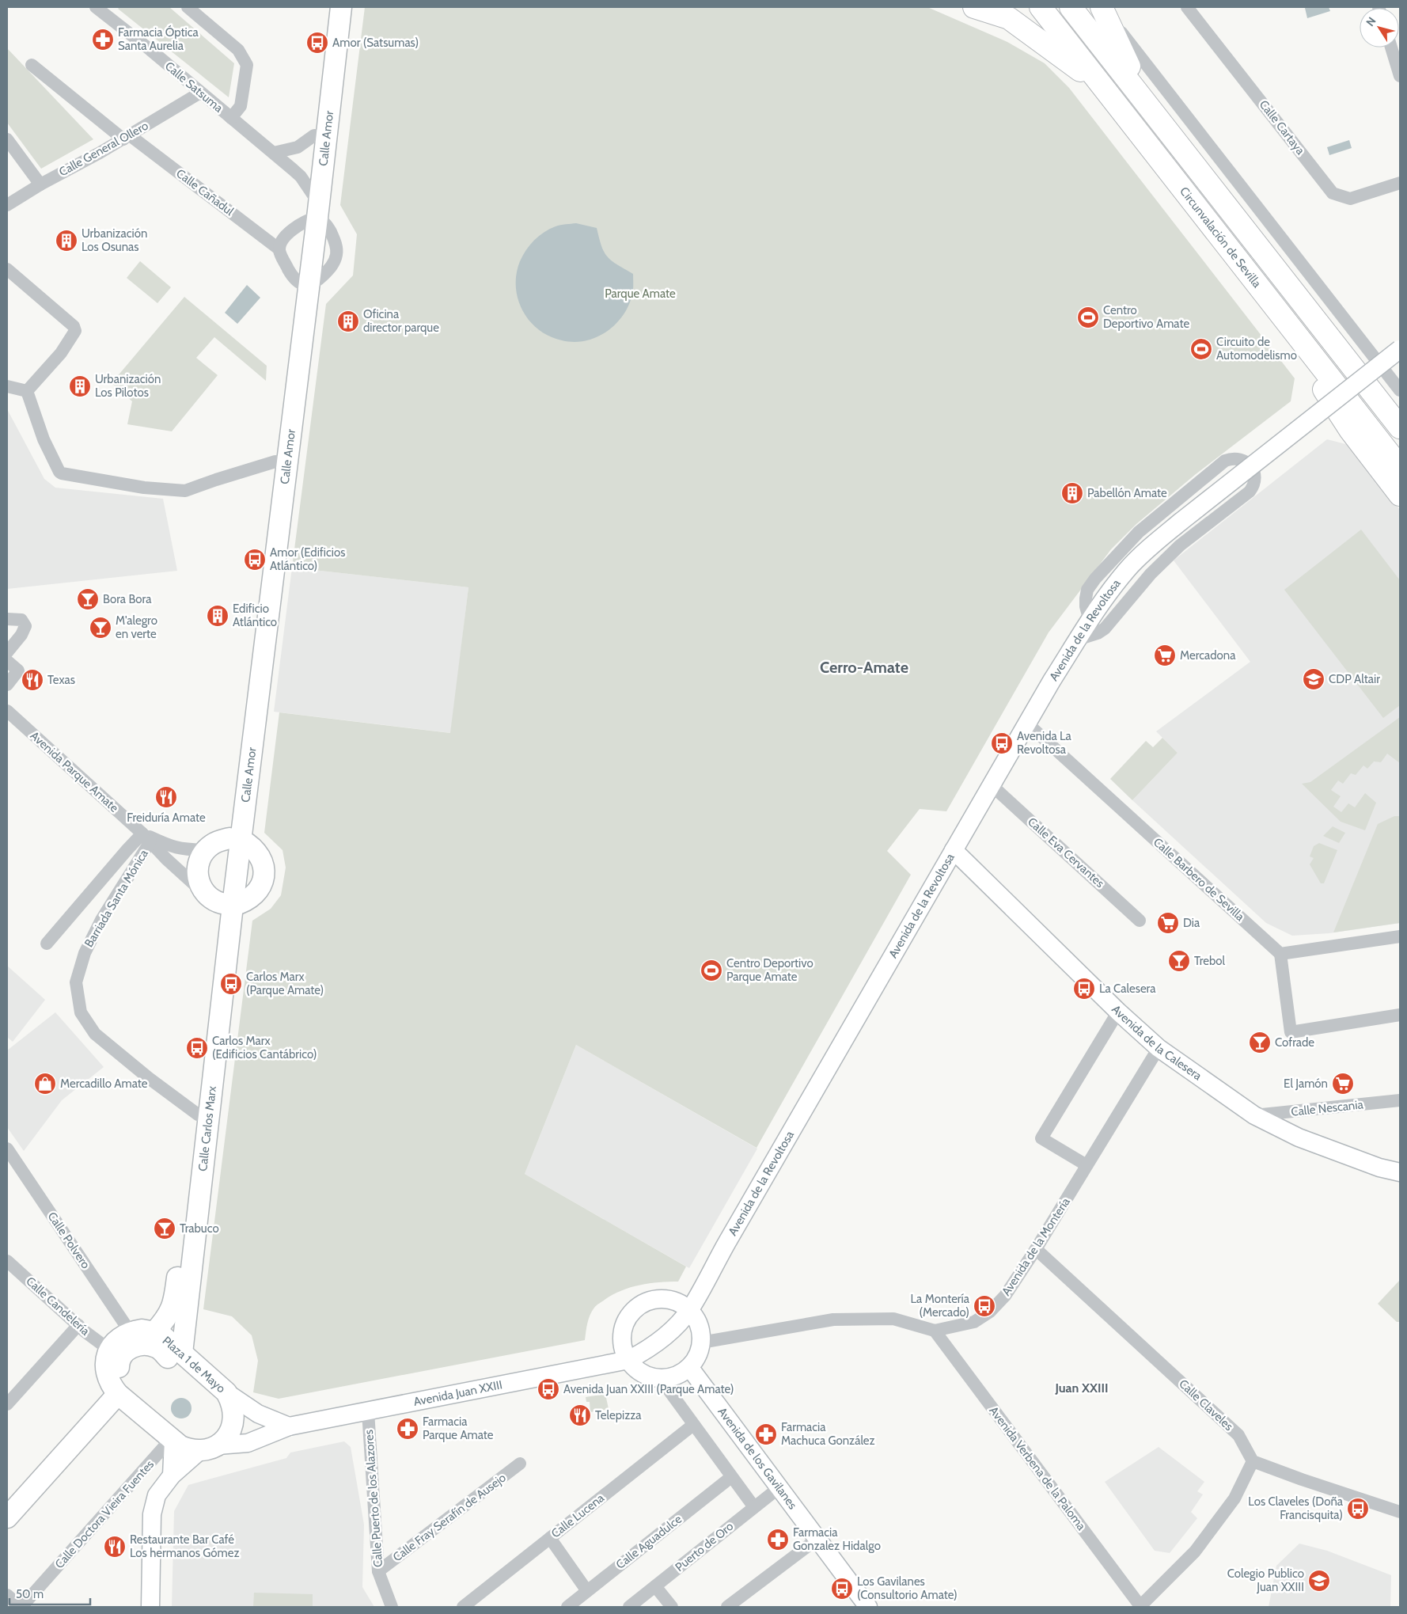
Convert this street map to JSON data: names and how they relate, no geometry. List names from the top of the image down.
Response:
{
  "streets": {
    "highway": ["Circunvalación de Sevilla"],
    "main road": ["Calle Amor", "Calle Carlos Marx", "Plaza 1 de Mayo"],
    "street": [
      "Calle Satsuma",
      "Calle Cartaya",
      "Calle General Ollero",
      "Calle Cañadul",
      "Avenida de la Revoltosa",
      "Avenida Parque Amate",
      "Calle Eva Cervantes",
      "Calle Barbero de Sevilla",
      "Barriada Santa Mónica",
      "Avenida de la Calesera",
      "Calle Nescania",
      "Calle Polvero",
      "Avenida de la Montería",
      "Calle Candelería",
      "Avenida Juan XXIII",
      "Calle Claveles",
      "Avenida de los Gavilanes",
      "Avenida Verbena de la Paloma",
      "Calle Puerto de los Alazores",
      "Calle Doctora Vieira Fuentes",
      "Calle Lucena",
      "Calle Fray Serafín de Ausejo",
      "Calle Aguadulce",
      "Puerto de Oro"
    ]
  },
  "crossings": [
    ["Calle Satsuma", "Calle Amor"],
    ["Calle Satsuma", "Calle General Ollero"],
    ["Calle Amor", "Avenida Parque Amate"],
    ["Calle Amor", "Calle Carlos Marx"],
    ["Calle General Ollero", "Calle Cañadul"],
    ["Avenida de la Revoltosa", "Calle Eva Cervantes"],
    ["Avenida de la Revoltosa", "Calle Barbero de Sevilla"],
    ["Avenida de la Revoltosa", "Avenida de la Calesera"],
    ["Avenida de la Revoltosa", "Avenida Juan XXIII"],
    ["Avenida Parque Amate", "Barriada Santa Mónica"],
    ["Avenida Parque Amate", "Calle Carlos Marx"],
    ["Barriada Santa Mónica", "Calle Carlos Marx"],
    ["Avenida de la Calesera", "Calle Nescania"],
    ["Avenida de la Calesera", "Avenida de la Montería"],
    ["Calle Carlos Marx", "Plaza 1 de Mayo"],
    ["Calle Polvero", "Plaza 1 de Mayo"],
    ["Avenida de la Montería", "Calle Claveles"],
    ["Avenida de la Montería", "Avenida Verbena de la Paloma"],
    ["Plaza 1 de Mayo", "Avenida Juan XXIII"],
    ["Avenida Juan XXIII", "Calle Puerto de los Alazores"],
    ["Avenida de los Gavilanes", "Puerto de Oro"],
    ["Calle Puerto de los Alazores", "Calle Fray Serafín de Ausejo"]
  ],
  "districts": ["Cerro-Amate", "Juan XXIII"],
  "parks": ["Parque Amate"],
  "places": {
    "pharmacy": [
      "Farmacia Óptica Santa Aurelia",
      "Farmacia Parque Amate",
      "Farmacia Machuca González",
      "Farmacia Gonzalez Hidalgo"
    ],
    "bus stop": [
      "Amor (Satsumas)",
      "Amor (Edificios Atlántico)",
      "Avenida La Revoltosa",
      "Carlos Marx (Parque Amate)",
      "La Calesera",
      "Carlos Marx (Edificios Cantábrico)",
      "La Montería (Mercado)",
      "Avenida Juan XXIII (Parque Amate)",
      "Los Claveles (Doña Francisquita)",
      "Los Gavilanes (Consultorio Amate)"
    ],
    "building": [
      "Urbanización Los Osunas",
      "Oficina director parque",
      "Urbanización Los Pilotos",
      "Pabellón Amate",
      "Edificio Atlántico"
    ],
    "sports": ["Centro Deportivo Amate", "Circuito de Automodelismo", "Centro Deportivo Parque Amate"],
    "bar": [
      "Bora Bora",
      "M'alegro en verte",
      "Trebol",
      "Cofrade",
      "Trabuco"
    ],
    "supermarket": ["Mercadona", "Dia", "El Jamón"],
    "school or university": ["CDP Altair", "Colegio Publico Juan XXIII"],
    "restaurant": [
      "Texas",
      "Freiduría Amate",
      "Telepizza",
      "Restaurante Bar Café Los hermanos Gómez"
    ],
    "shop": ["Mercadillo Amate"]
  },
  "scale_bar": "50 m",
  "north": "top left"
}
